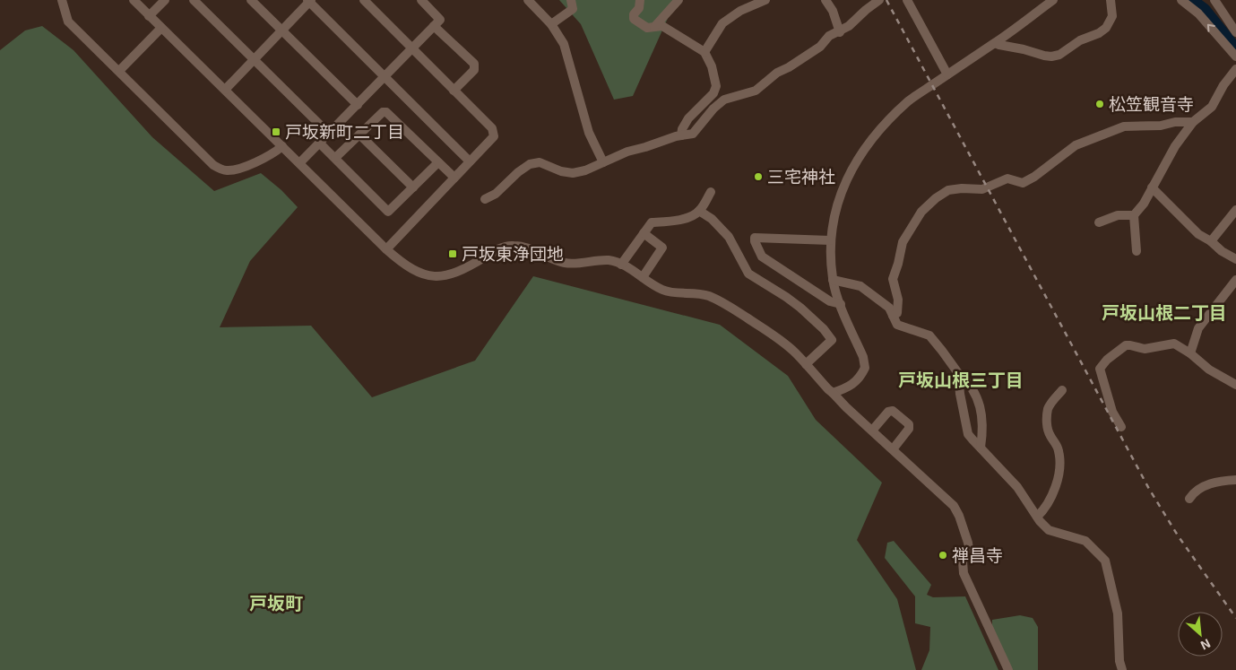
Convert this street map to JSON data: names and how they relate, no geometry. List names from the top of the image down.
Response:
{
  "districts": ["戸坂山根二丁目", "戸坂山根三丁目", "戸坂町"],
  "places": {
    "other": ["松笠観音寺", "三宅神社", "禅昌寺"],
    "transit": ["戸坂新町二丁目", "戸坂東浄団地"]
  },
  "north": "bottom right"
}
